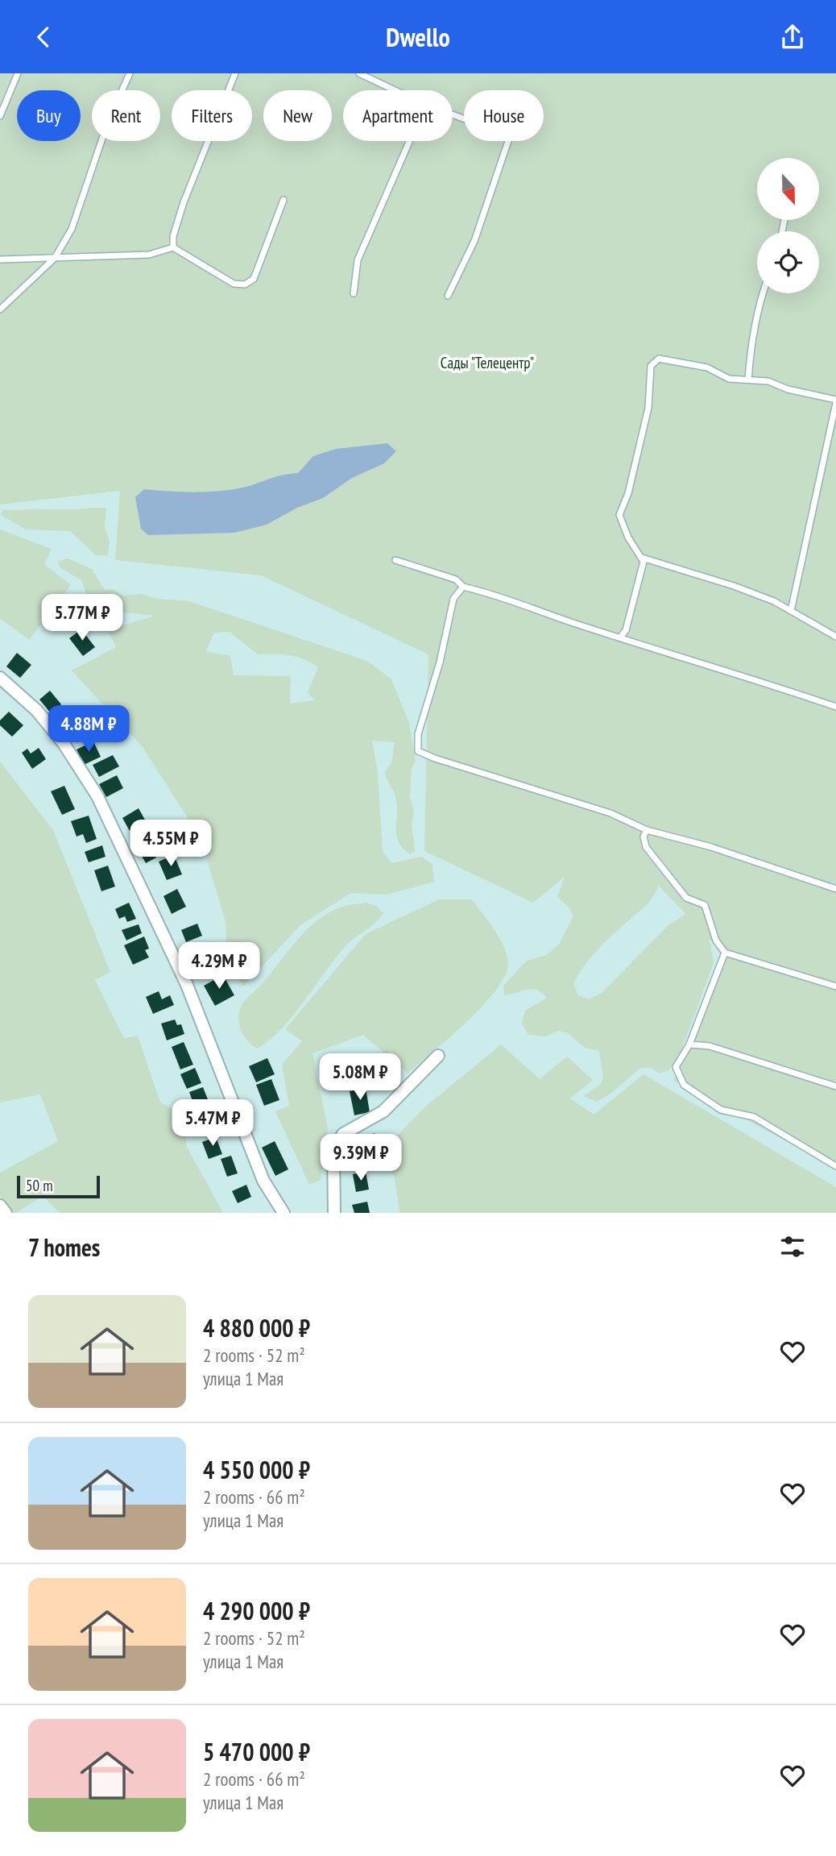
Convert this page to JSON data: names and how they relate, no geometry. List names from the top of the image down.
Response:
{
  "parks": ["Сады \"Телецентр\""],
  "scale_bar": "50 m",
  "north": "bottom",
  "page": {
    "header": "Dwello",
    "chip": [
      "Buy",
      "Rent",
      "Filters",
      "New",
      "Apartment",
      "House"
    ],
    "price": [
      "5.77M ₽",
      "4.88M ₽",
      "4.55M ₽",
      "4.29M ₽",
      "5.08M ₽",
      "5.47M ₽",
      "9.39M ₽"
    ],
    "scale": "50 m",
    "heading": "7 homes",
    "list": [
      {
        "name": "4 880 000 ₽",
        "note": "2 rooms · 52 m² · улица 1 Мая"
      },
      {
        "name": "4 550 000 ₽",
        "note": "2 rooms · 66 m² · улица 1 Мая"
      },
      {
        "name": "4 290 000 ₽",
        "note": "2 rooms · 52 m² · улица 1 Мая"
      },
      {
        "name": "5 470 000 ₽",
        "note": "2 rooms · 66 m² · улица 1 Мая"
      }
    ]
  }
}
